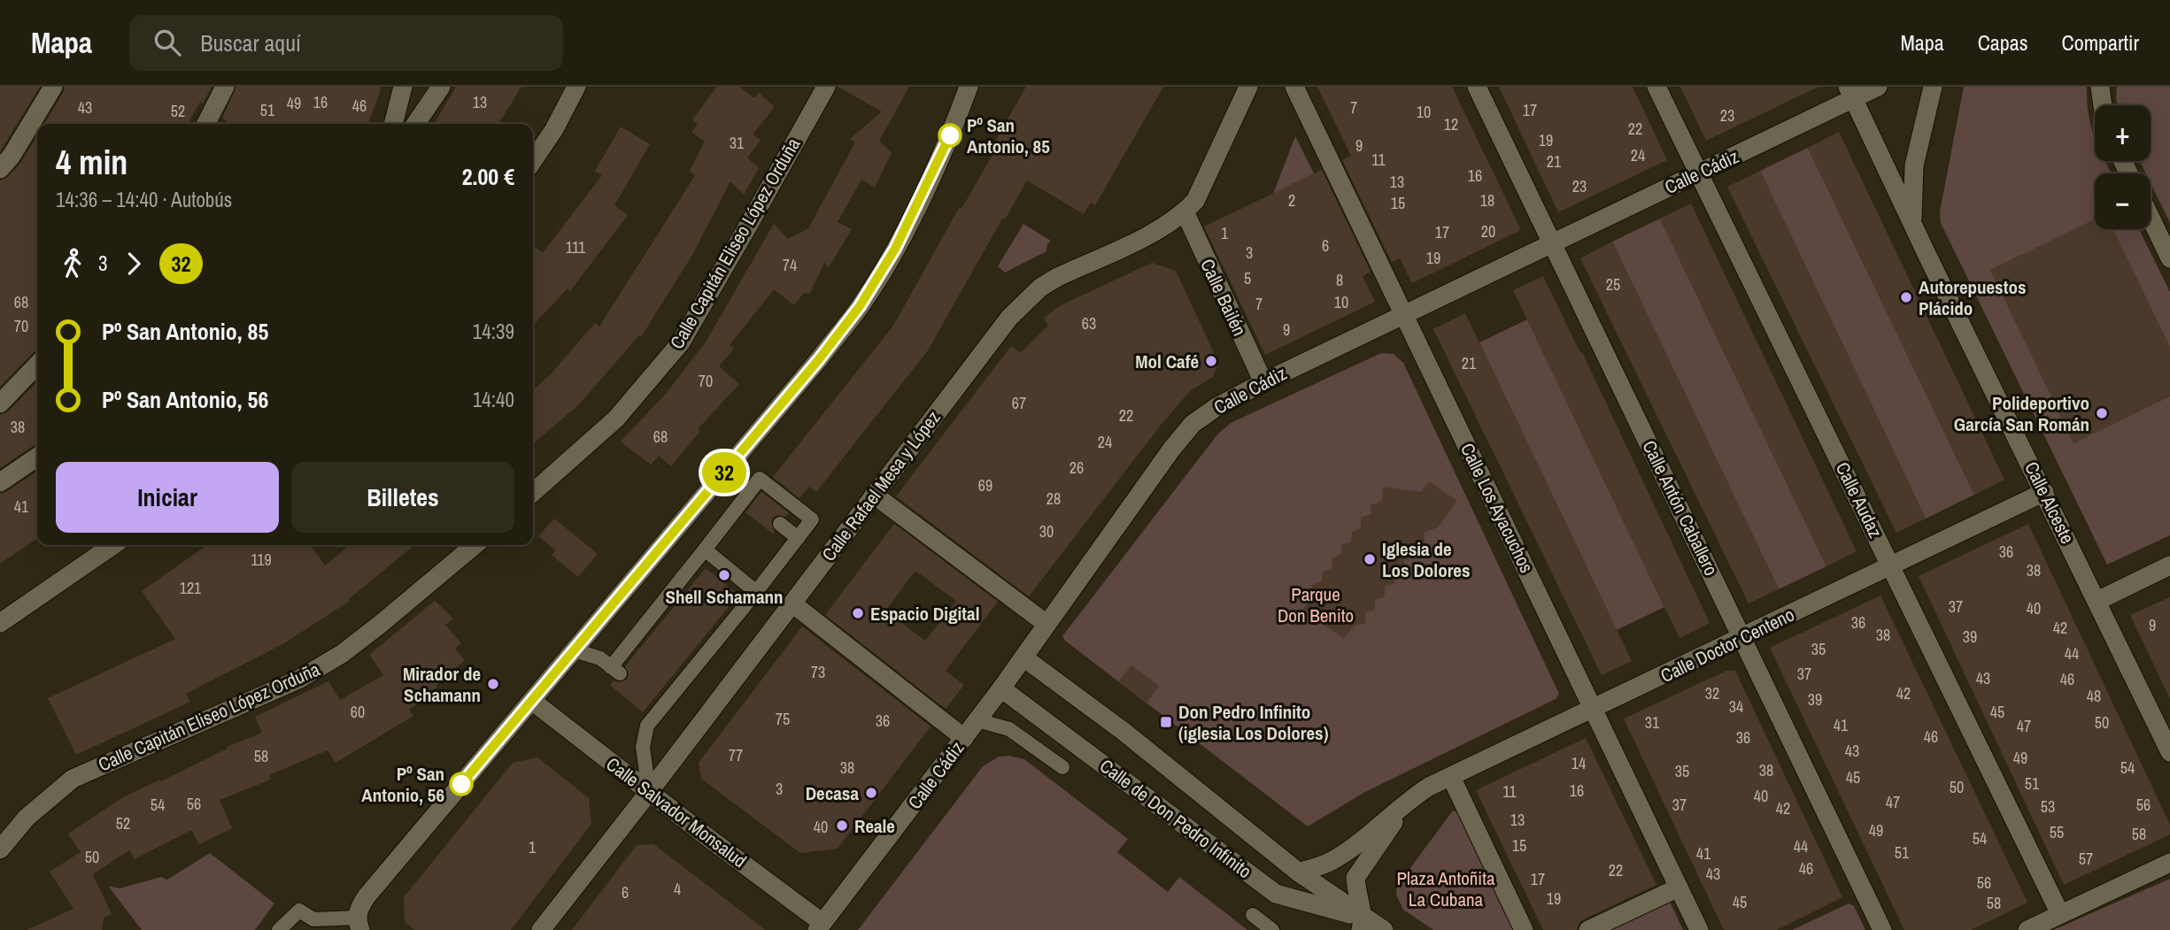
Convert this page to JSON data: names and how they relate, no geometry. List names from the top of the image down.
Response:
{
  "streets": {
    "street": [
      "Calle Cádiz",
      "Calle Capitán Eliseo López Orduña",
      "Calle Bailén",
      "Calle Rafael Mesa y López",
      "Calle Audaz",
      "Calle Alceste",
      "Calle Los Ayacuchos",
      "Calle Antón Caballero",
      "Calle Doctor Centeno",
      "Calle Salvador Monsalud",
      "Calle de Don Pedro Infinito"
    ]
  },
  "crossings": [
    ["Calle Cádiz", "Calle Bailén"],
    ["Calle Cádiz", "Calle Audaz"],
    ["Calle Cádiz", "Calle Alceste"],
    ["Calle Cádiz", "Calle Los Ayacuchos"],
    ["Calle Cádiz", "Calle Antón Caballero"],
    ["Calle Cádiz", "Calle Salvador Monsalud"],
    ["Calle Cádiz", "Calle de Don Pedro Infinito"],
    ["Calle Bailén", "Calle Rafael Mesa y López"],
    ["Calle Rafael Mesa y López", "Calle Salvador Monsalud"],
    ["Calle Audaz", "Calle Doctor Centeno"],
    ["Calle Alceste", "Calle Doctor Centeno"],
    ["Calle Los Ayacuchos", "Calle Doctor Centeno"],
    ["Calle Antón Caballero", "Calle Doctor Centeno"],
    ["Calle Doctor Centeno", "Calle de Don Pedro Infinito"]
  ],
  "parks": ["Parque Don Benito", "Plaza Antoñita La Cubana"],
  "places": {
    "other": [
      "Pº San Antonio, 85",
      "Autorepuestos Plácido",
      "Mol Café",
      "Polideportivo García San Román",
      "Iglesia de Los Dolores",
      "Shell Schamann",
      "Espacio Digital",
      "Mirador de Schamann",
      "Pº San Antonio, 56",
      "Decasa",
      "Reale"
    ],
    "transit": ["Don Pedro Infinito (iglesia Los Dolores)"]
  },
  "lines": ["bus line 32"],
  "house_numbers": [
    "16",
    "13",
    "49",
    "46",
    "43",
    "7",
    "51",
    "17",
    "52",
    "10",
    "23",
    "12",
    "22",
    "19",
    "31",
    "9",
    "24",
    "11",
    "21",
    "16",
    "13",
    "23",
    "2",
    "18",
    "15",
    "20",
    "17",
    "1",
    "6",
    "111",
    "3",
    "19",
    "74",
    "5",
    "8",
    "25",
    "68",
    "10",
    "7",
    "63",
    "70",
    "9",
    "21",
    "70",
    "67",
    "22",
    "38",
    "68",
    "24",
    "26",
    "69",
    "28",
    "41",
    "30",
    "36",
    "119",
    "38",
    "121",
    "37",
    "40",
    "36",
    "9",
    "42",
    "38",
    "39",
    "35",
    "44",
    "73",
    "37",
    "43",
    "46",
    "32",
    "42",
    "48",
    "39",
    "34",
    "60",
    "45",
    "75",
    "36",
    "31",
    "50",
    "41",
    "47",
    "46",
    "36",
    "43",
    "77",
    "58",
    "49",
    "14",
    "38",
    "54",
    "38",
    "35",
    "45",
    "51",
    "50",
    "3",
    "16",
    "11",
    "40",
    "47",
    "56",
    "54",
    "37",
    "56",
    "53",
    "42",
    "13",
    "52",
    "40",
    "49",
    "55",
    "58",
    "54",
    "15",
    "44",
    "1",
    "51",
    "41",
    "50",
    "57",
    "46",
    "22",
    "43",
    "17",
    "56",
    "4",
    "6",
    "19",
    "45",
    "58"
  ],
  "page": {
    "header": "Mapa",
    "search": "Buscar aquí",
    "nav": ["Mapa", "Capas", "Compartir"],
    "on_map": "32",
    "map_buttons": ["+", "−"],
    "heading": ["4 min", "14:36 – 14:40 · Autobús", "2.00 €"],
    "legs": ["3", "32"],
    "list": [
      {
        "name": "Pº San Antonio, 85",
        "value": "14:39"
      },
      {
        "name": "Pº San Antonio, 56",
        "value": "14:40"
      }
    ],
    "buttons": ["Iniciar", "Billetes"]
  }
}
